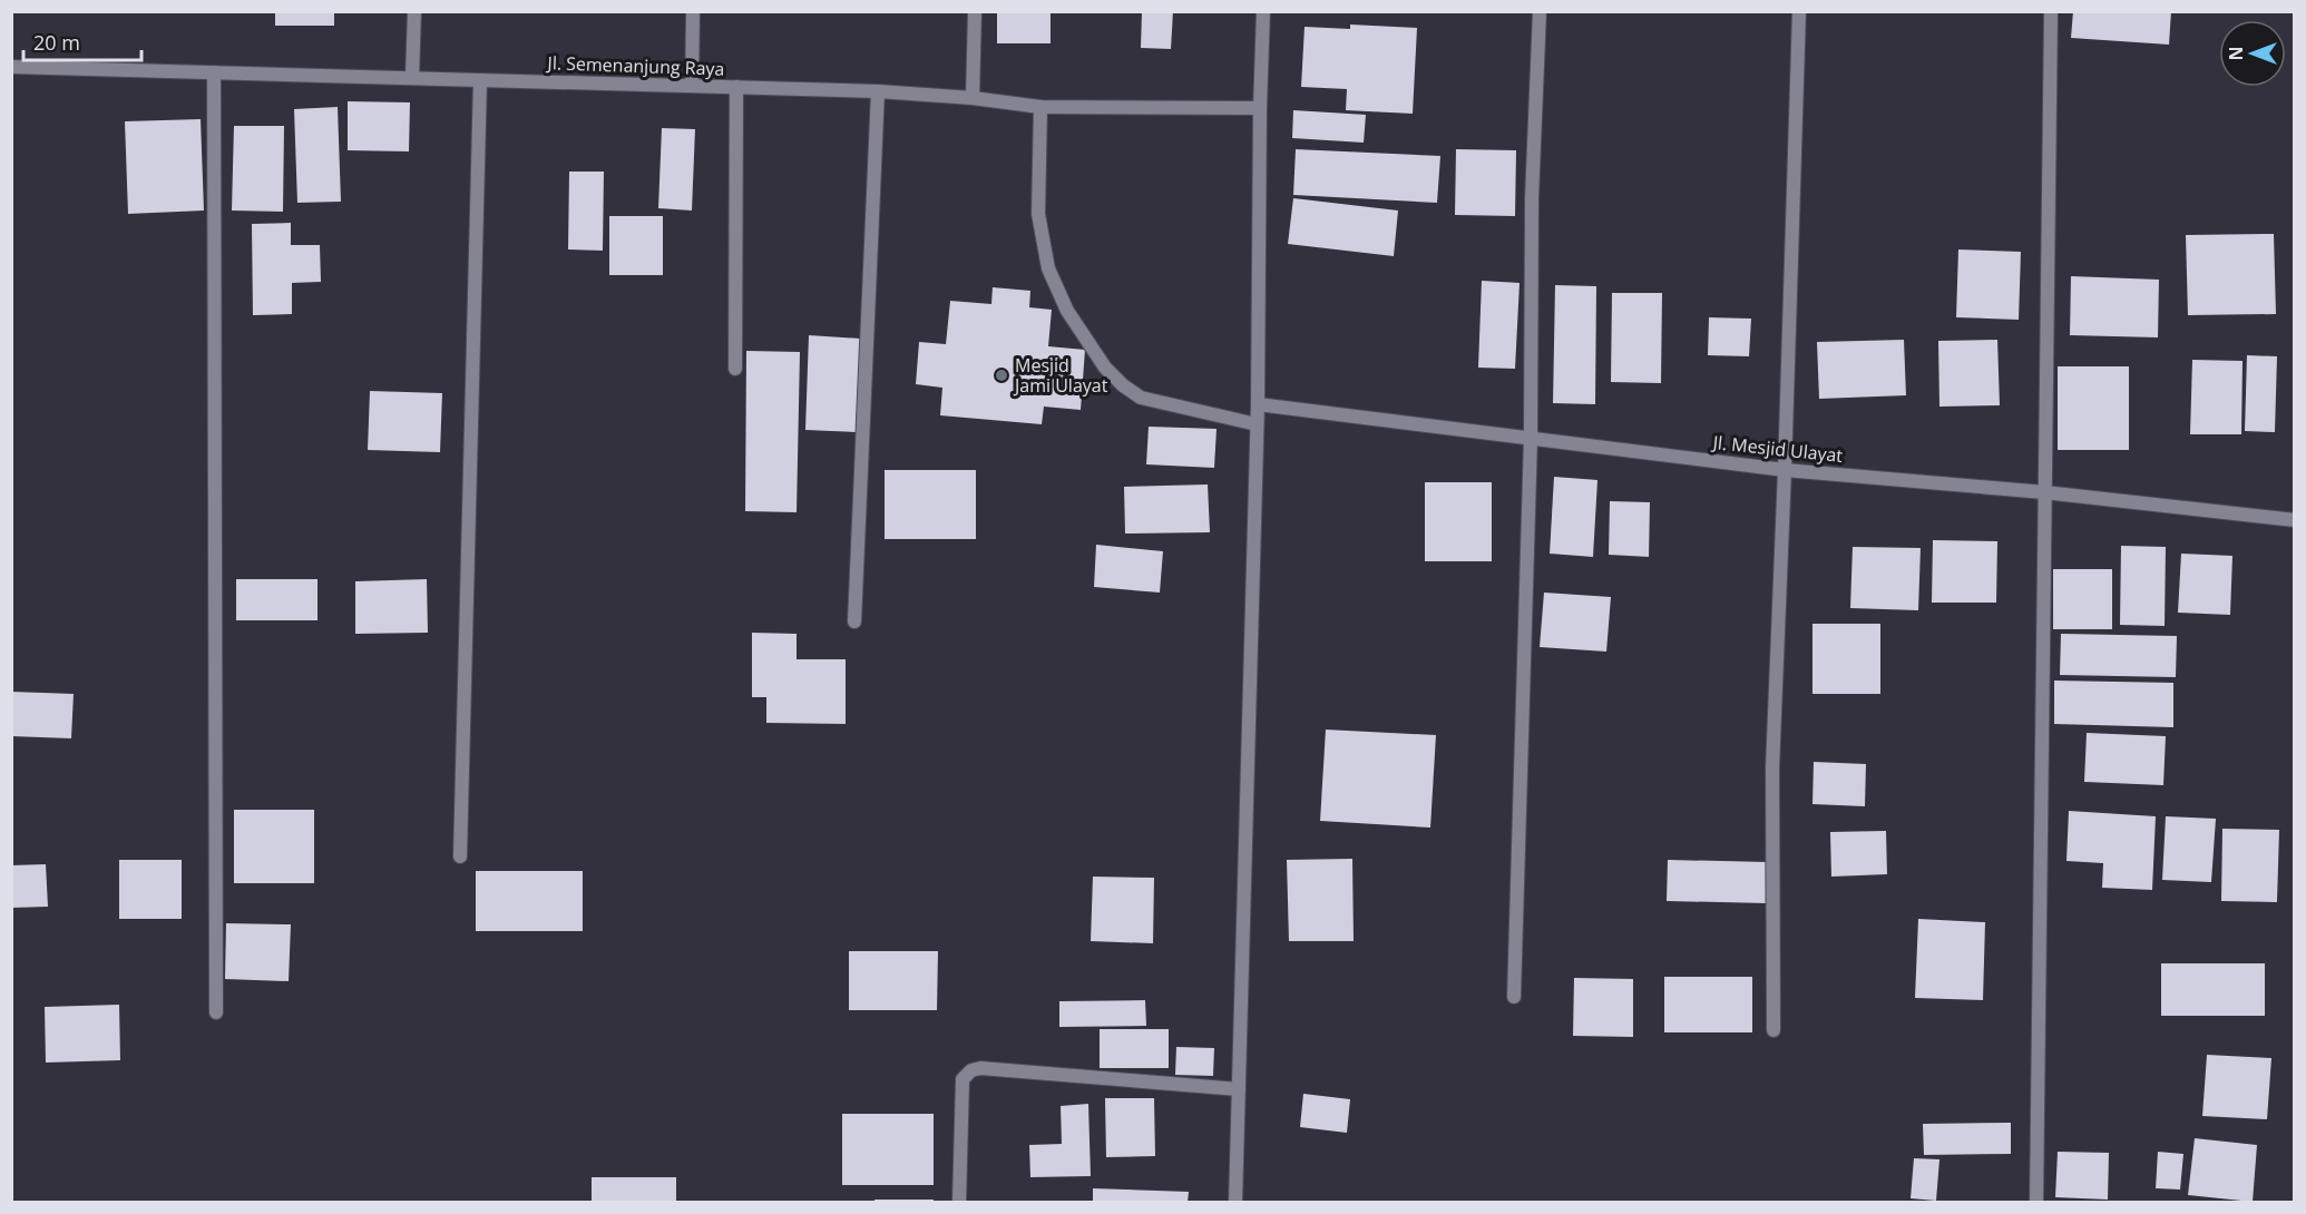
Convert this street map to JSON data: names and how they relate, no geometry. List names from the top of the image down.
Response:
{
  "streets": {
    "street": ["Jl. Semenanjung Raya", "Jl. Mesjid Ulayat"]
  },
  "places": ["Mesjid Jami Ulayat"],
  "scale_bar": "20 m",
  "north": "left"
}
